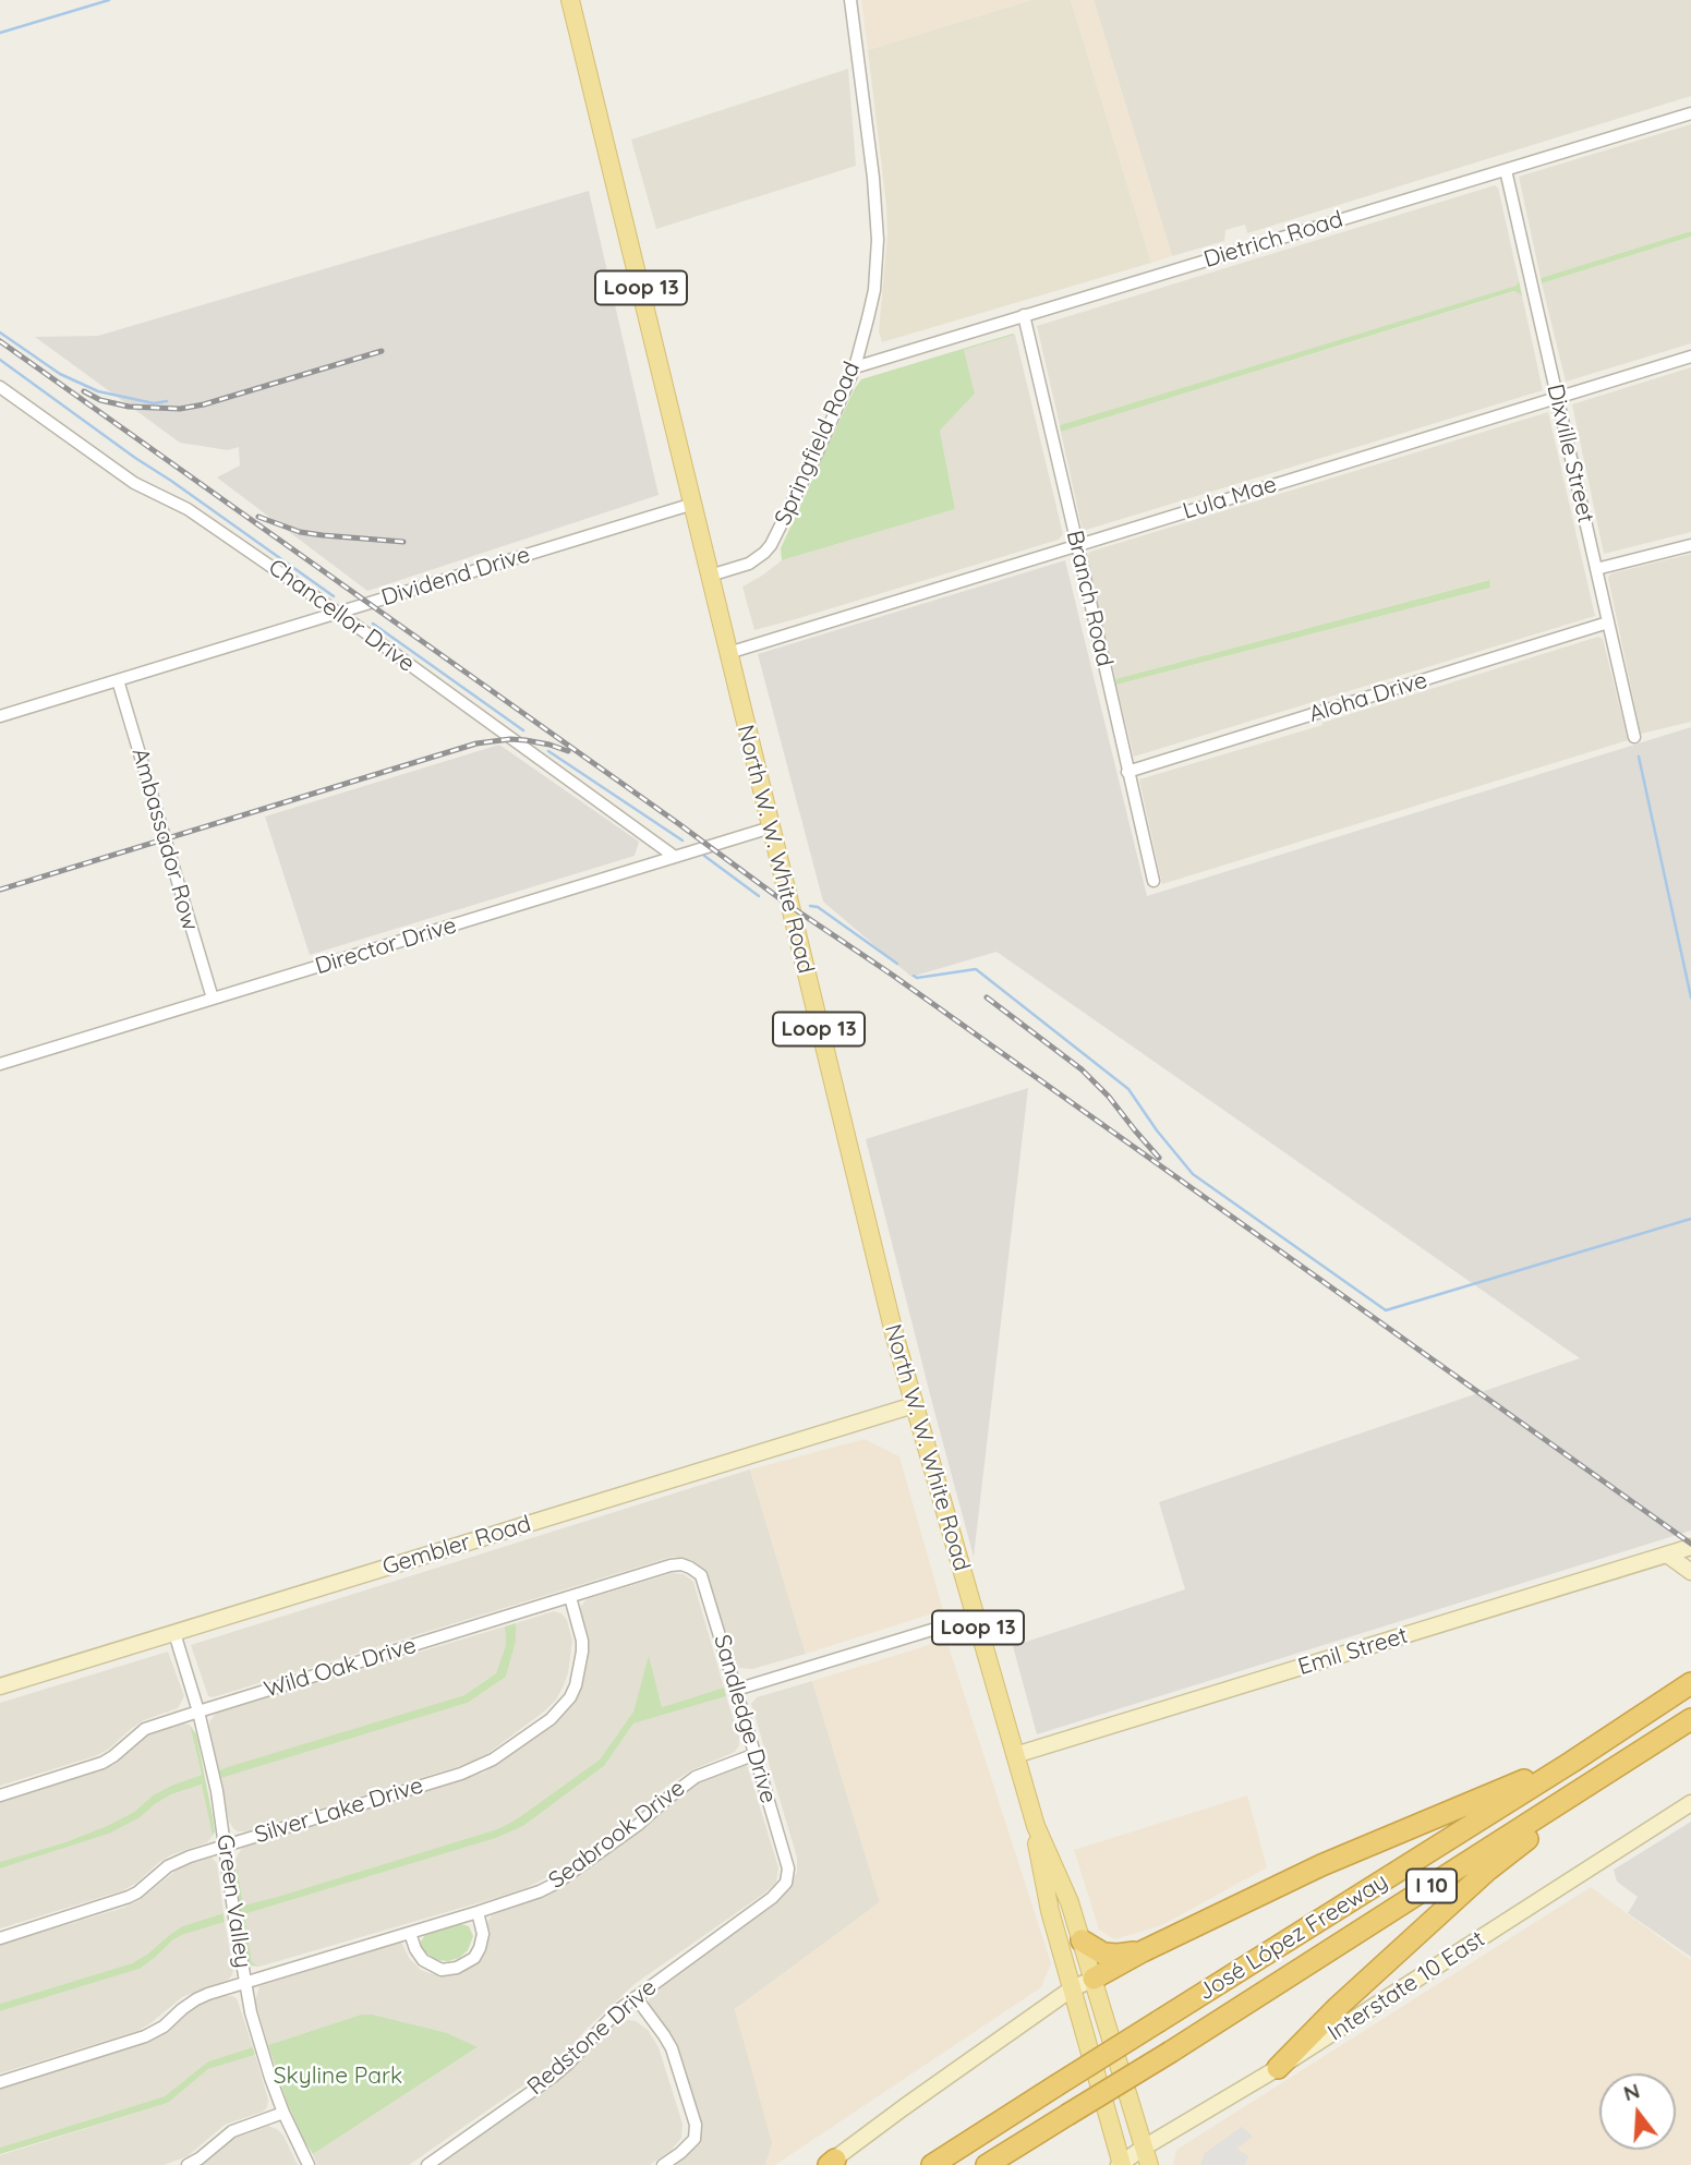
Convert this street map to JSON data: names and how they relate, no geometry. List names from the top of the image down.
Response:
{
  "streets": {
    "highway": ["I 10", "José López Freeway"],
    "main road": [
      "Loop 13",
      "North W. W. White Road",
      "Gembler Road",
      "Emil Street",
      "Interstate 10 East"
    ],
    "street": [
      "Dietrich Road",
      "Springfield Road",
      "Dixville Street",
      "Lula Mae",
      "Dividend Drive",
      "Branch Road",
      "Chancellor Drive",
      "Aloha Drive",
      "Ambassador Row",
      "Director Drive",
      "Wild Oak Drive",
      "Sandledge Drive",
      "Silver Lake Drive",
      "Seabrook Drive",
      "Green Valley",
      "Redstone Drive"
    ]
  },
  "crossings": [
    ["Dietrich Road", "Springfield Road"],
    ["Dietrich Road", "Dixville Street"],
    ["Dietrich Road", "Branch Road"],
    ["Loop 13", "North W. W. White Road"],
    ["Loop 13", "Interstate 10 East"],
    ["Springfield Road", "North W. W. White Road"],
    ["Dixville Street", "Lula Mae"],
    ["Dixville Street", "Aloha Drive"],
    ["Lula Mae", "Branch Road"],
    ["Lula Mae", "North W. W. White Road"],
    ["Dividend Drive", "Chancellor Drive"],
    ["Dividend Drive", "Ambassador Row"],
    ["Dividend Drive", "North W. W. White Road"],
    ["Branch Road", "Aloha Drive"],
    ["Chancellor Drive", "Director Drive"],
    ["Ambassador Row", "Director Drive"],
    ["North W. W. White Road", "Director Drive"],
    ["North W. W. White Road", "Gembler Road"],
    ["North W. W. White Road", "Emil Street"],
    ["North W. W. White Road", "Interstate 10 East"],
    ["Gembler Road", "Green Valley"],
    ["Wild Oak Drive", "Sandledge Drive"],
    ["Wild Oak Drive", "Silver Lake Drive"],
    ["Wild Oak Drive", "Green Valley"],
    ["Sandledge Drive", "Seabrook Drive"],
    ["Sandledge Drive", "Redstone Drive"],
    ["Silver Lake Drive", "Green Valley"],
    ["Seabrook Drive", "Green Valley"]
  ],
  "parks": ["Skyline Park"],
  "north": "top"
}
